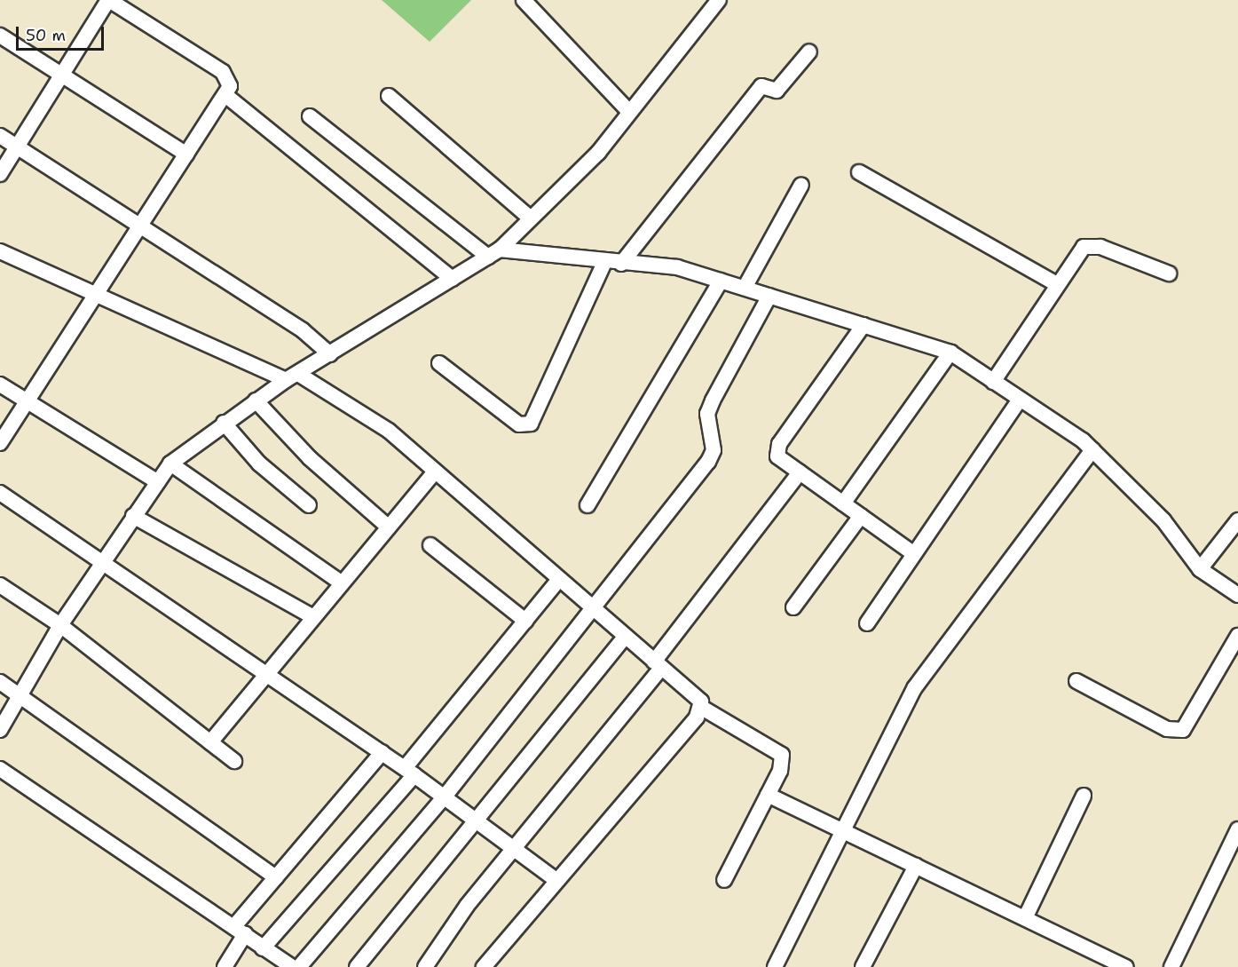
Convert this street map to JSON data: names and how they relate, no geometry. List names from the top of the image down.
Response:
{
  "scale_bar": "50 m"
}
